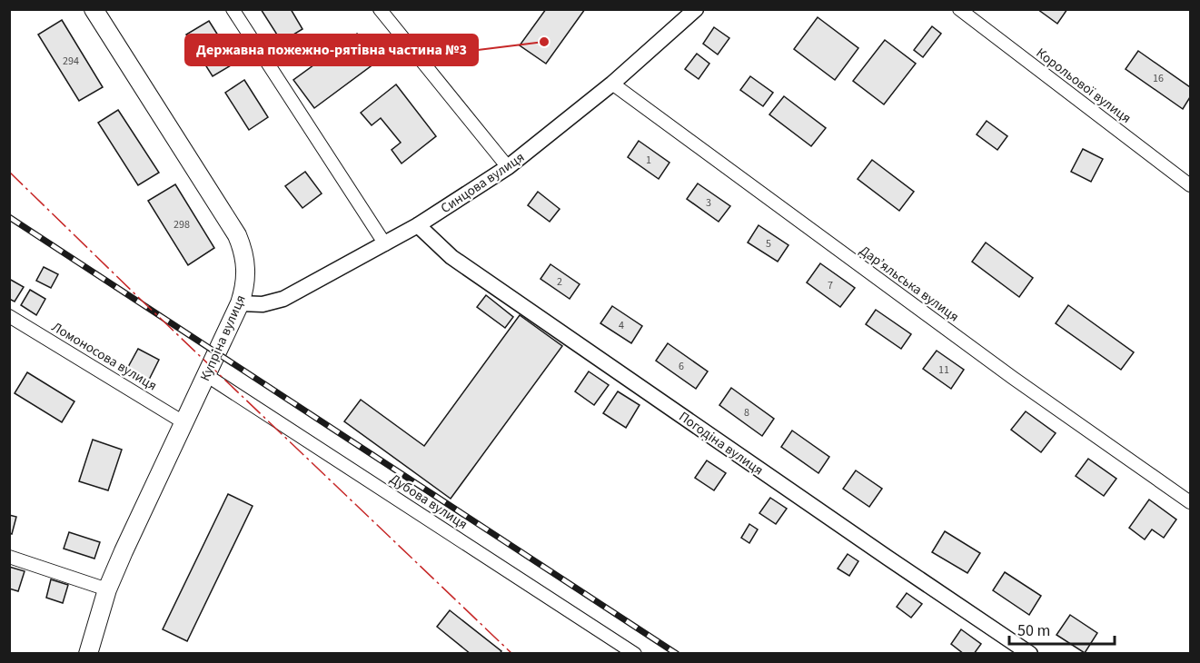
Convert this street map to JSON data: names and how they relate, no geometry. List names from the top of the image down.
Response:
{
  "streets": {
    "main road": ["Купріна вулиця"],
    "street": [
      "Корольової вулиця",
      "Синцова вулиця",
      "Дар’яльська вулиця",
      "Ломоносова вулиця",
      "Погодіна вулиця",
      "Дубова вулиця"
    ]
  },
  "crossings": [
    ["Синцова вулиця", "Дар’яльська вулиця"],
    ["Синцова вулиця", "Купріна вулиця"],
    ["Синцова вулиця", "Погодіна вулиця"],
    ["Купріна вулиця", "Ломоносова вулиця"],
    ["Купріна вулиця", "Дубова вулиця"]
  ],
  "places": ["Державна пожежно-рятівна частина №3"],
  "house_numbers": [
    "294",
    "16",
    "1",
    "3",
    "298",
    "5",
    "2",
    "7",
    "4",
    "6",
    "11",
    "8"
  ],
  "scale_bar": "50 m"
}
